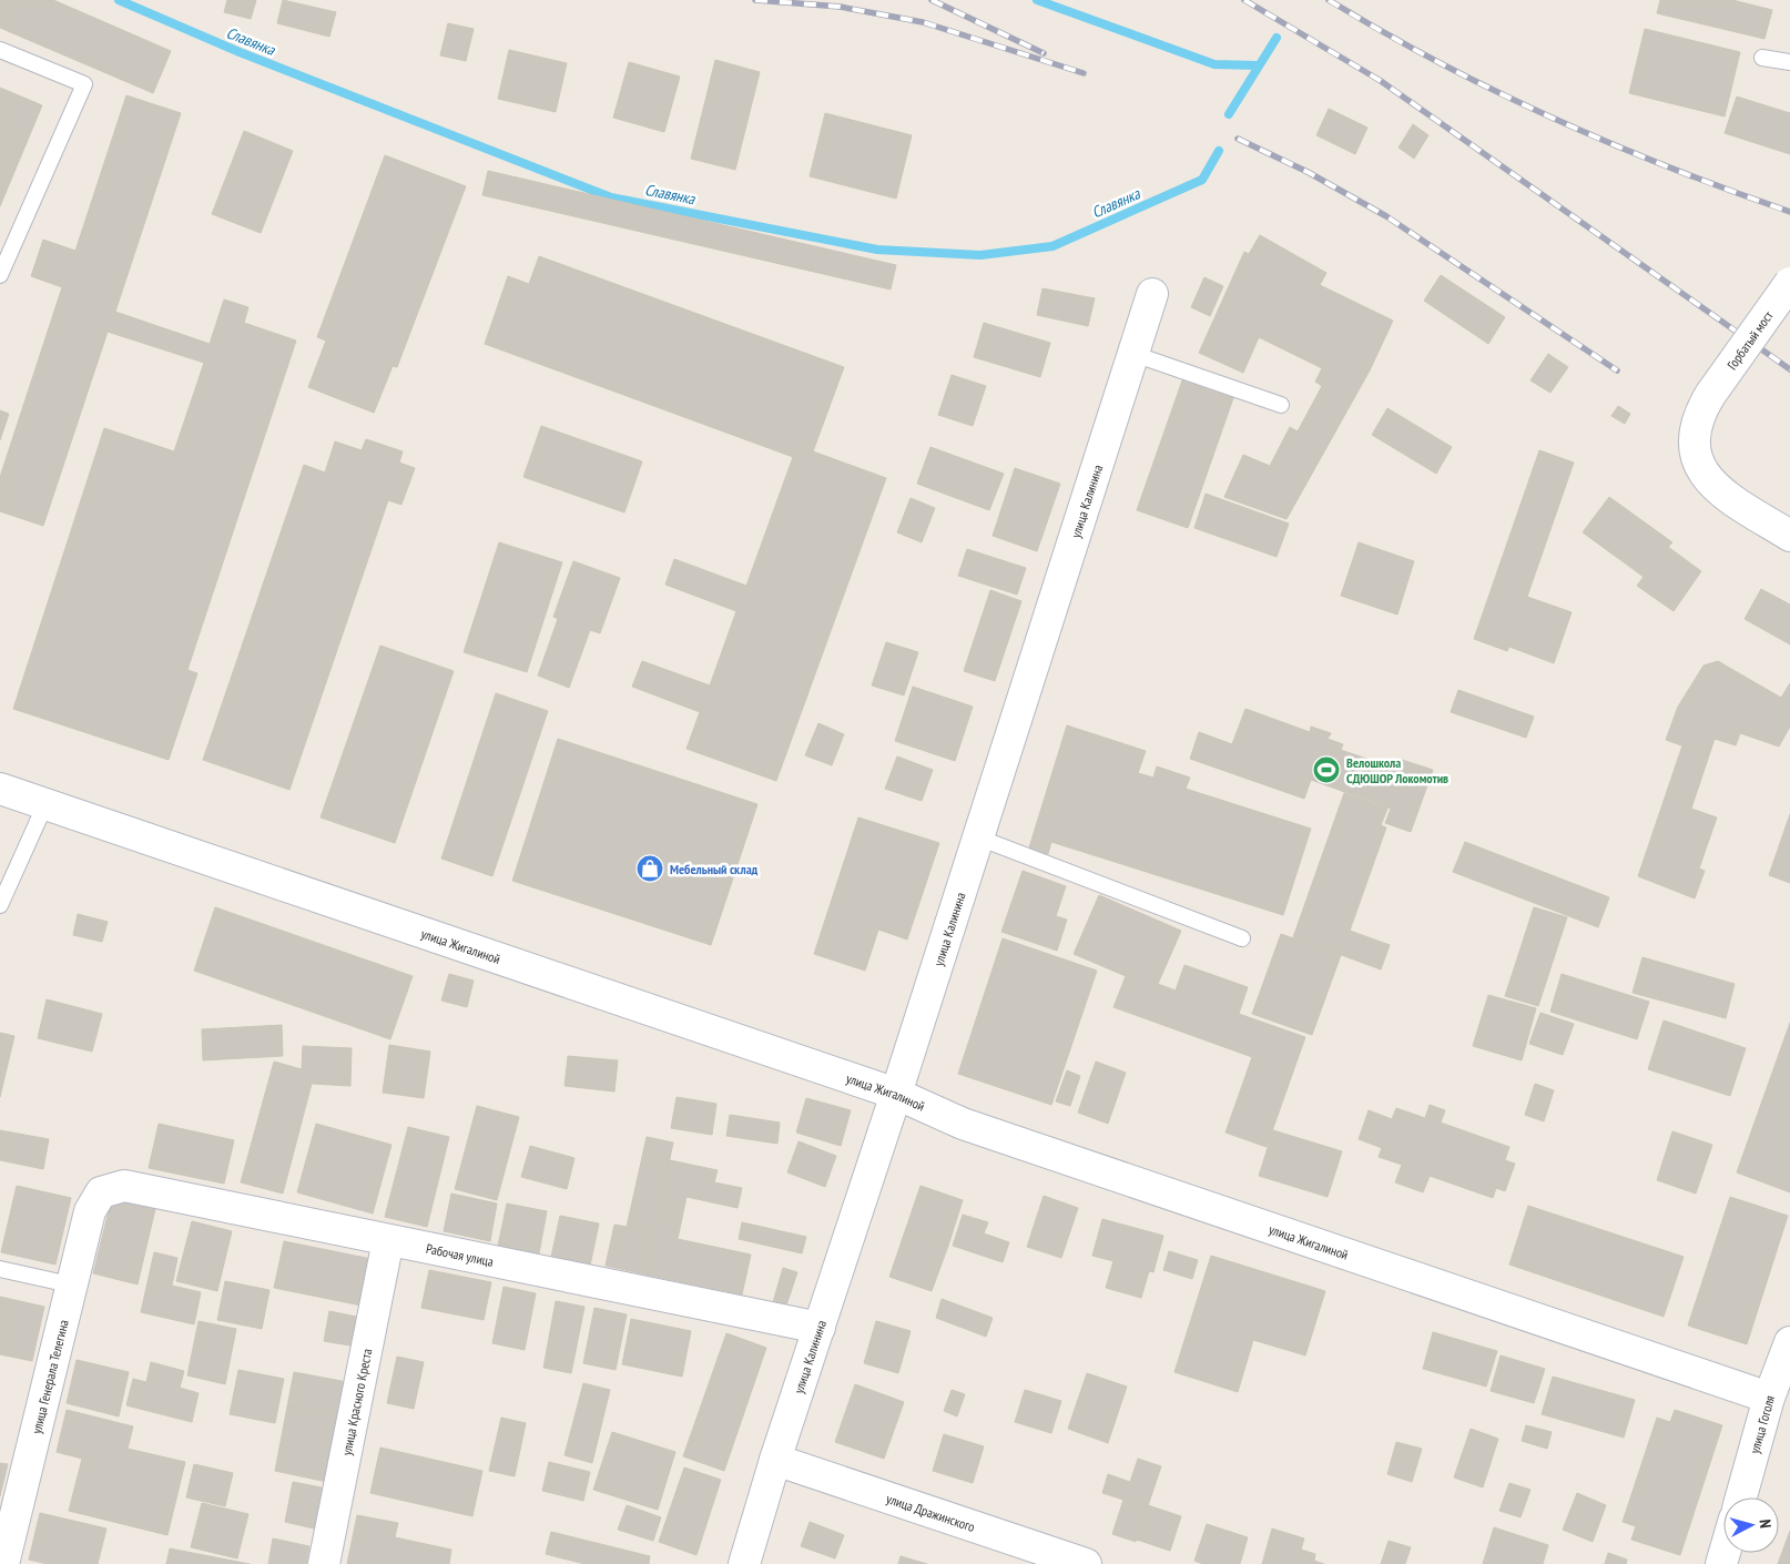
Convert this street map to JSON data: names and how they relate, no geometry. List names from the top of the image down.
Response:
{
  "streets": {
    "main road": [
      "Горбатый мост",
      "улица Калинина",
      "улица Жигалиной",
      "Рабочая улица",
      "улица Генерала Телегина",
      "улица Красного Креста",
      "улица Гоголя",
      "улица Дражинского"
    ]
  },
  "crossings": [
    ["улица Калинина", "улица Жигалиной"],
    ["улица Калинина", "Рабочая улица"],
    ["улица Калинина", "улица Дражинского"],
    ["улица Жигалиной", "улица Гоголя"],
    ["Рабочая улица", "улица Генерала Телегина"],
    ["Рабочая улица", "улица Красного Креста"]
  ],
  "water": ["Славянка"],
  "places": {
    "sports": ["Велошкола СДЮШОР Локомотив"],
    "shop": ["Мебельный склад"]
  },
  "north": "right"
}
